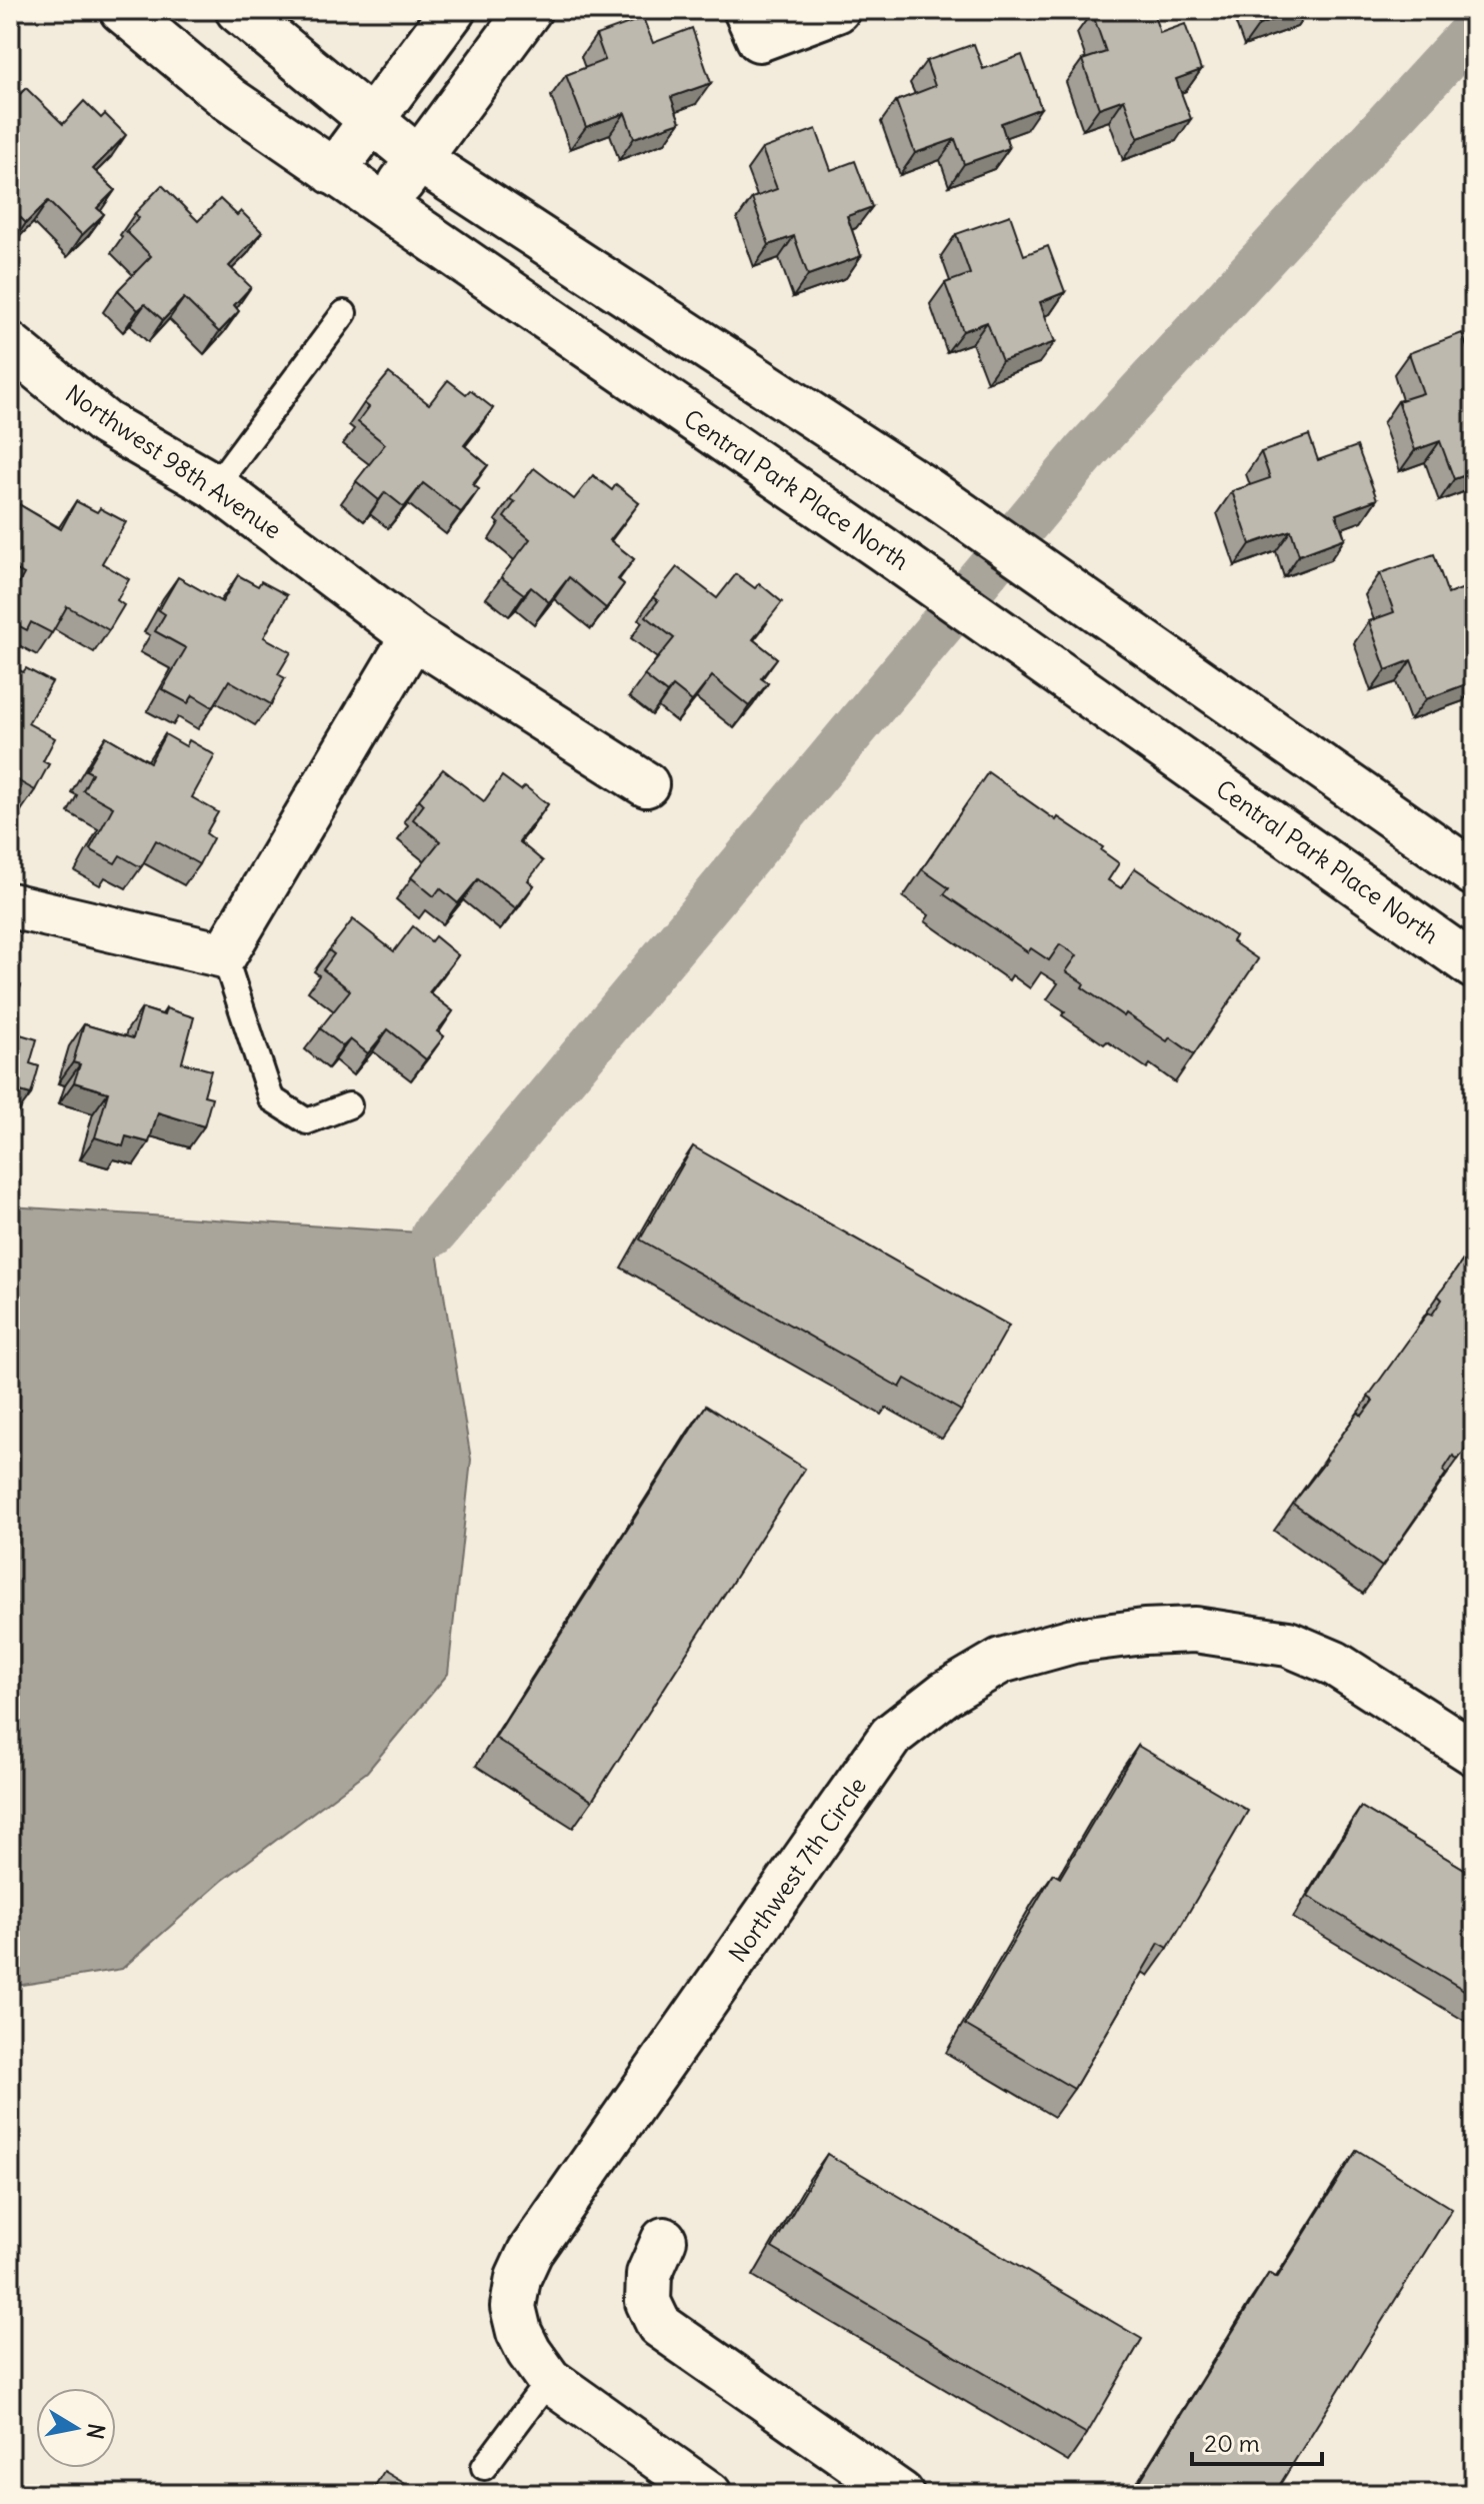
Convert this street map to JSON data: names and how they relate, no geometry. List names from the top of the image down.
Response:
{
  "streets": {
    "street": ["Northwest 98th Avenue", "Central Park Place North", "Northwest 7th Circle"]
  },
  "scale_bar": "20 m",
  "north": "right"
}
